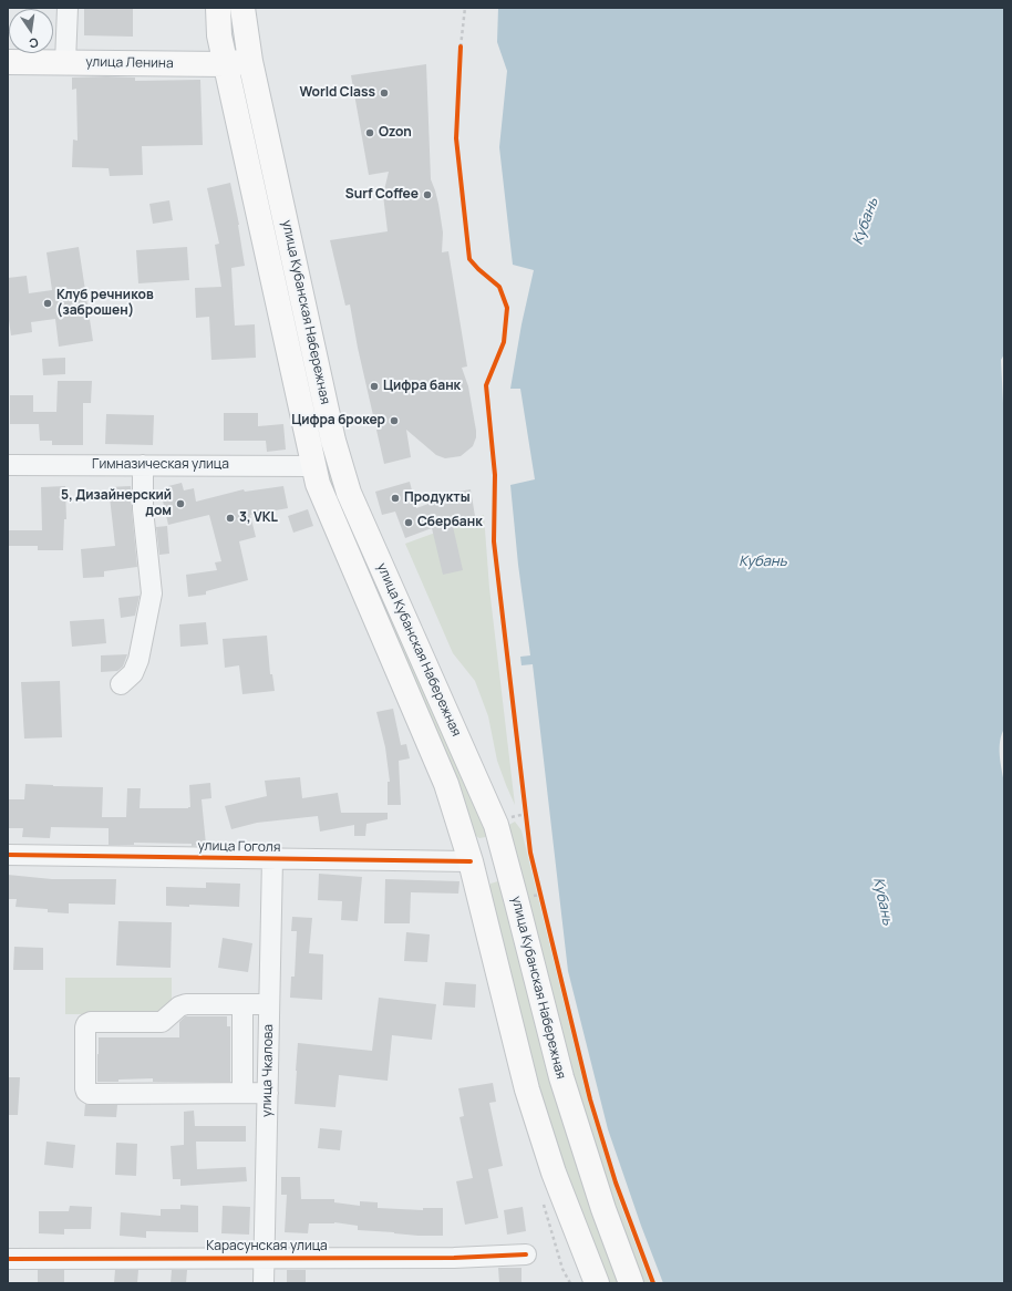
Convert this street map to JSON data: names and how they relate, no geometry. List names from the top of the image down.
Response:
{
  "streets": {
    "main road": ["улица Ленина", "улица Кубанская Набережная", "улица Гоголя"],
    "street": ["Гимназическая улица", "улица Чкалова", "Карасунская улица"]
  },
  "crossings": [
    ["улица Ленина", "улица Кубанская Набережная"],
    ["улица Кубанская Набережная", "Гимназическая улица"],
    ["улица Кубанская Набережная", "улица Гоголя"],
    ["улица Гоголя", "улица Чкалова"],
    ["улица Чкалова", "Карасунская улица"]
  ],
  "water": ["Кубань"],
  "places": [
    "World Class",
    "Ozon",
    "Surf Coffee",
    "Клуб речников (заброшен)",
    "Цифра банк",
    "Цифра брокер",
    "Продукты",
    "5, Дизайнерский дом",
    "3, VKL",
    "Сбербанк"
  ],
  "north": "bottom"
}
